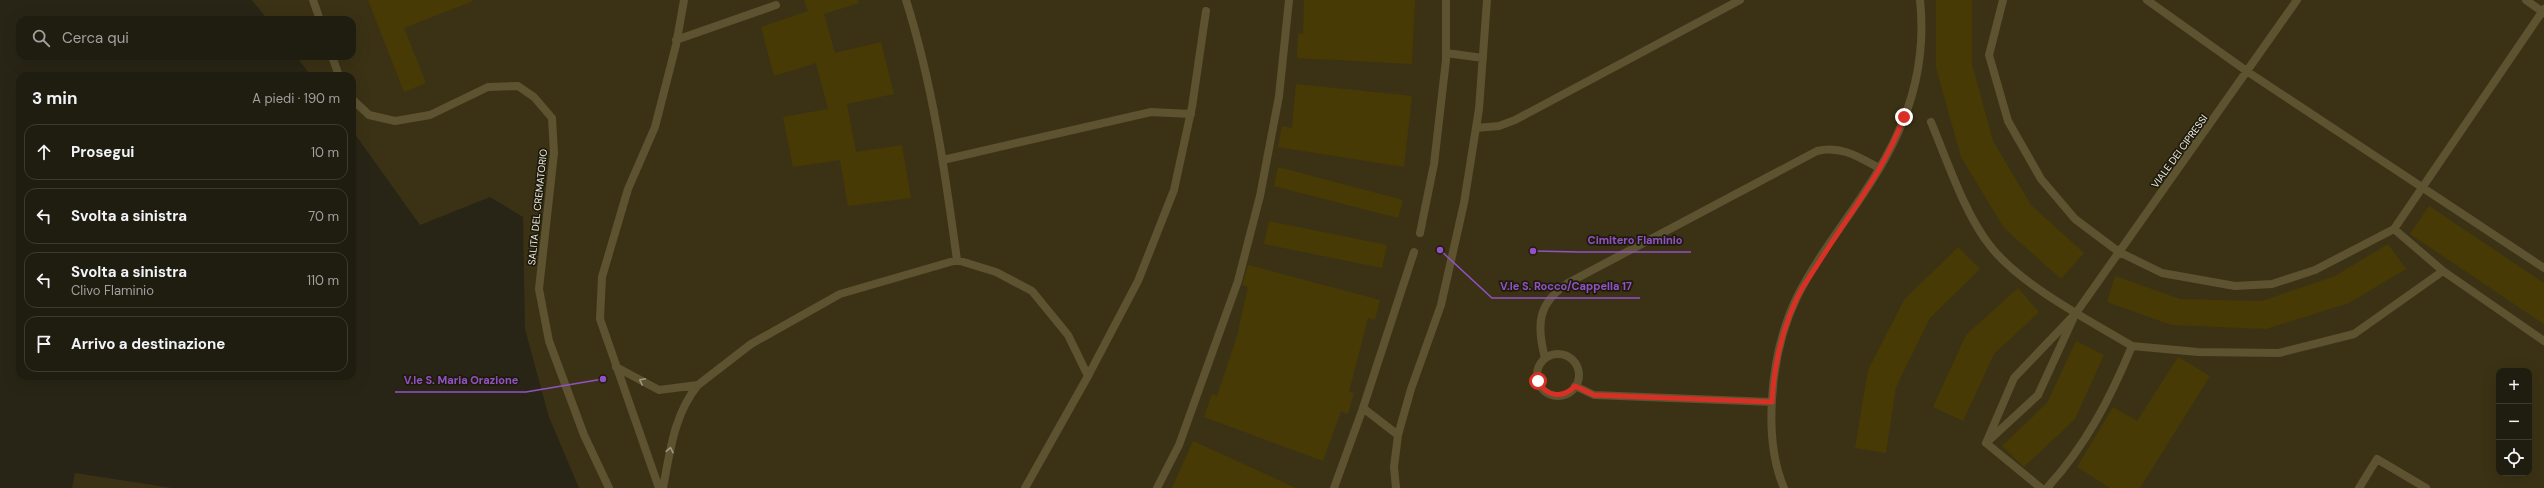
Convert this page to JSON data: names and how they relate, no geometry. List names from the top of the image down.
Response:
{
  "streets": {
    "lane": ["VIALE DEI CIPRESSI", "SALITA DEL CREMATORIO"]
  },
  "places": ["V.le S. Rocco/Cappella 17", "Cimitero Flaminio", "V.le S. Maria Orazione"],
  "page": {
    "search": "Cerca qui",
    "heading": ["3 min", "A piedi · 190 m"],
    "list": [
      ["Prosegui", "10 m"],
      ["Svolta a sinistra", "70 m"],
      ["Svolta a sinistra", "Clivo Flaminio", "110 m"],
      "Arrivo a destinazione"
    ],
    "map_buttons": ["+", "−"]
  }
}
